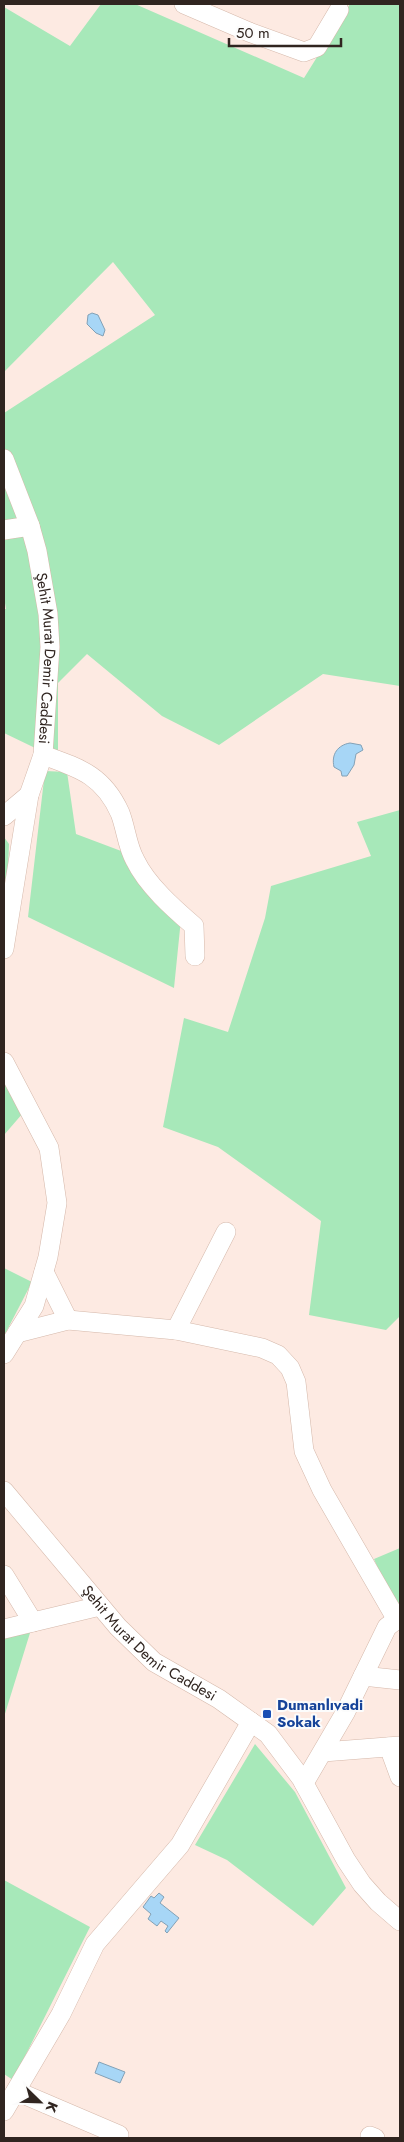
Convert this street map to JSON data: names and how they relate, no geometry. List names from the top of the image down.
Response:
{
  "streets": {
    "street": ["Şehit Murat Demir Caddesi"]
  },
  "places": {
    "transit": ["Dumanlıvadi Sokak"]
  },
  "scale_bar": "50 m",
  "north": "bottom right"
}
